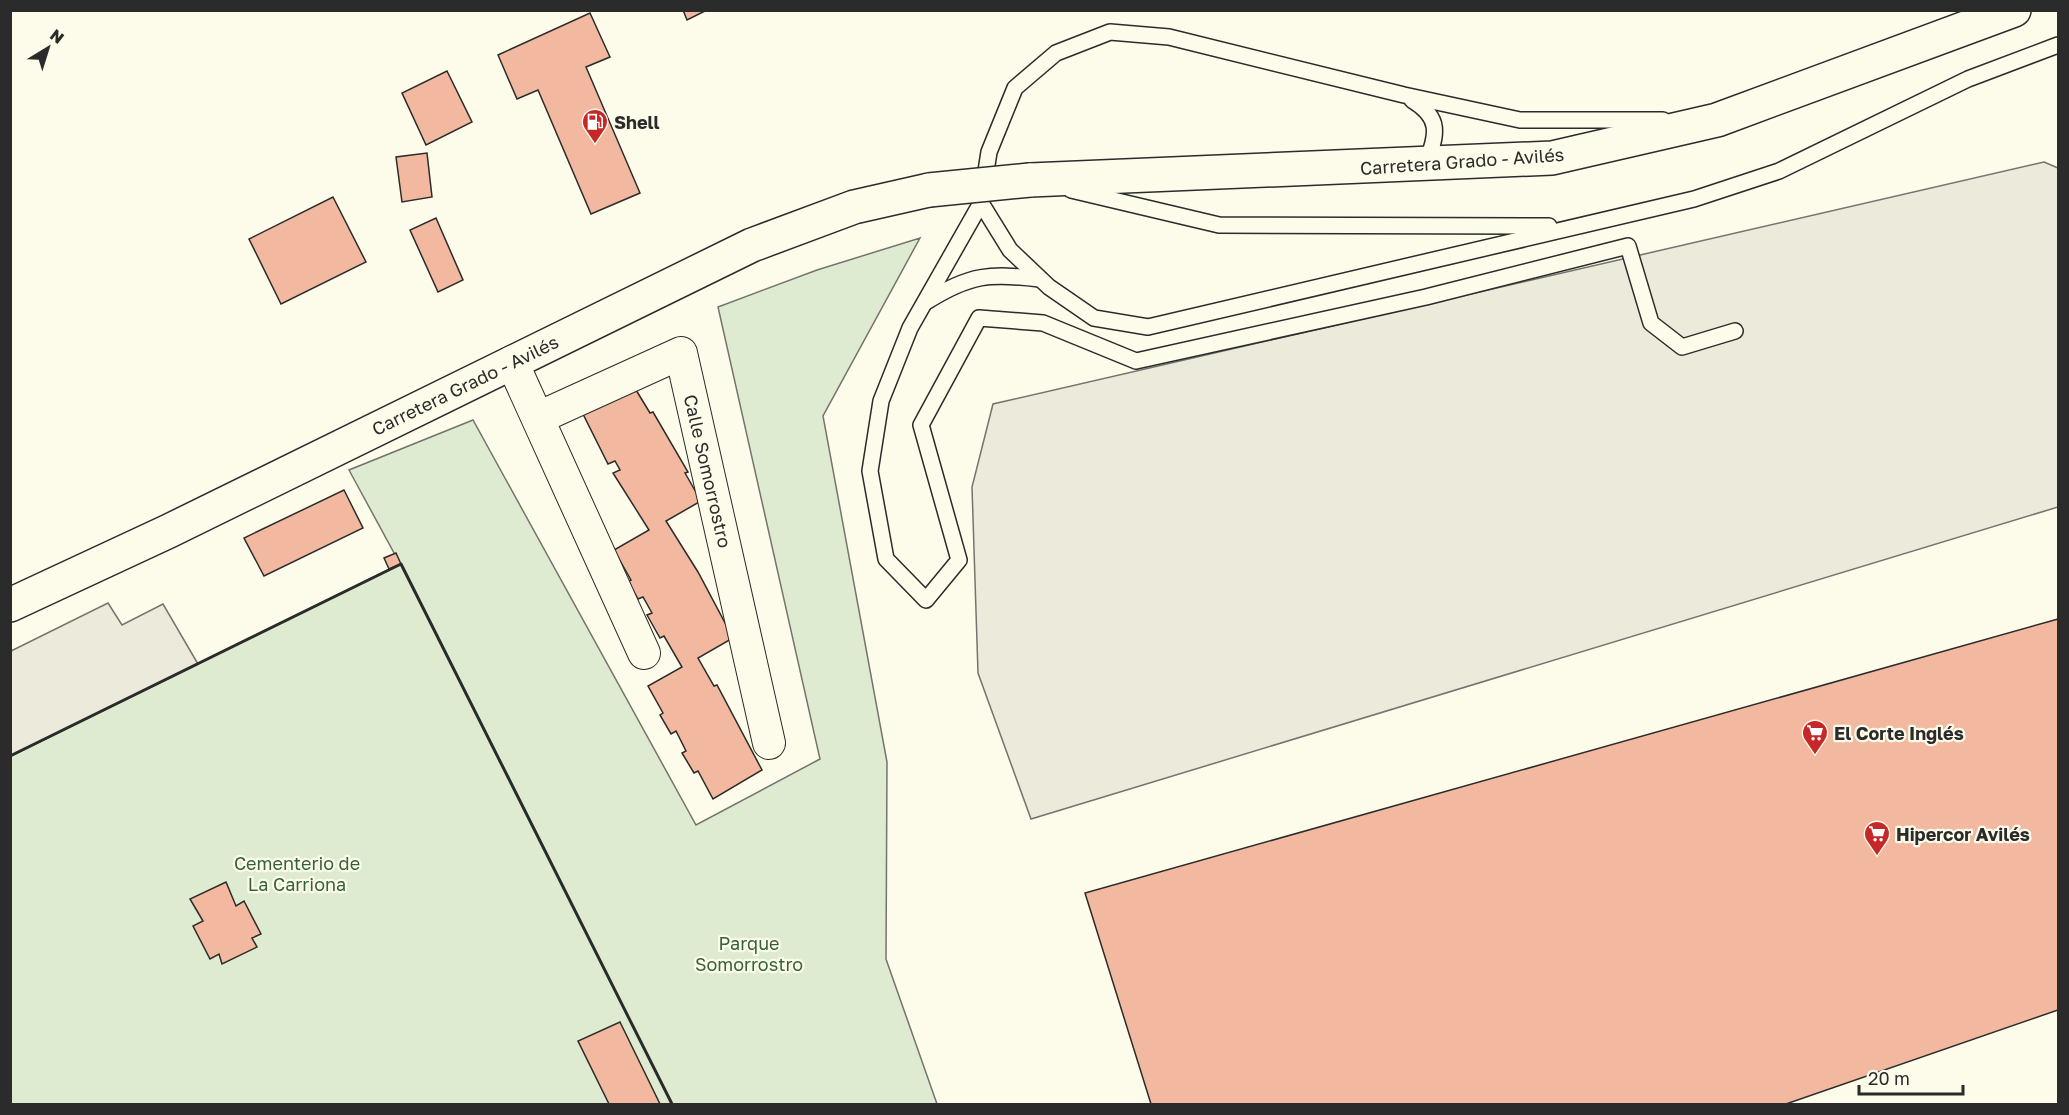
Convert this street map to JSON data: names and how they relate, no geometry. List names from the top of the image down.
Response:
{
  "streets": {
    "main road": ["Carretera Grado - Avilés"],
    "street": ["Calle Somorrostro"]
  },
  "parks": ["Cementerio de La Carriona", "Parque Somorrostro"],
  "places": {
    "fuel station": ["Shell"],
    "supermarket": ["El Corte Inglés", "Hipercor Avilés"]
  },
  "scale_bar": "20 m",
  "north": "top right"
}
